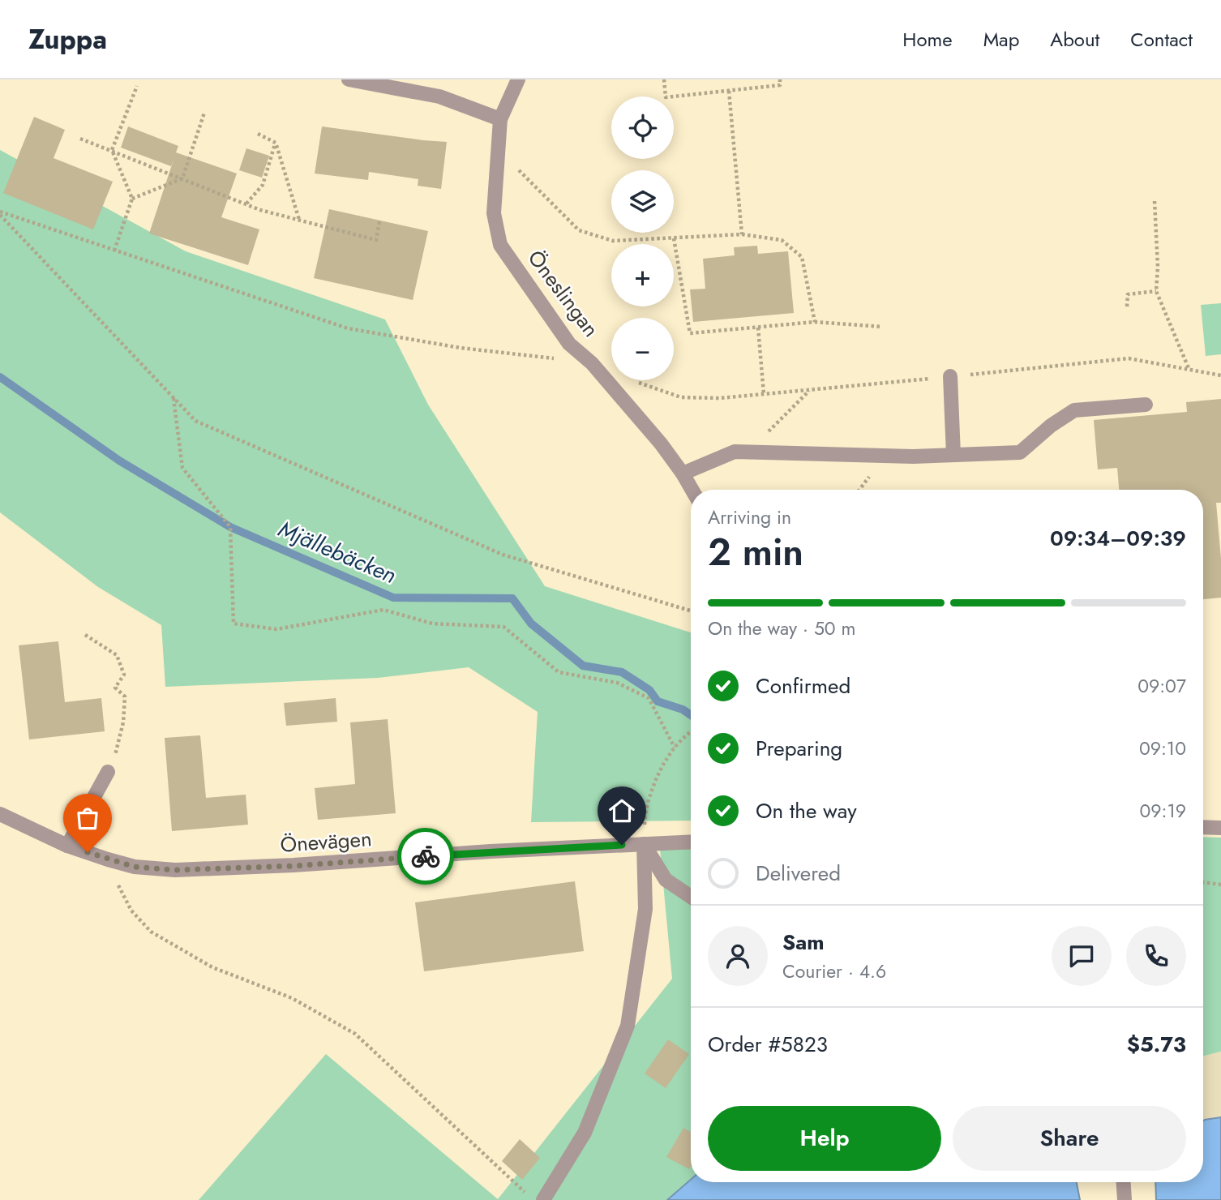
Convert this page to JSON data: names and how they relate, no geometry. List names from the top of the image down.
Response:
{
  "streets": {
    "street": ["Öneslingan", "Önevägen"]
  },
  "water": ["Mjällebäcken"],
  "page": {
    "header": "Zuppa",
    "nav": [
      "Home",
      "Map",
      "About",
      "Contact"
    ],
    "map_buttons": ["+", "−"],
    "heading": ["2 min", "Arriving in", "09:34–09:39"],
    "panel": [
      "Sam",
      "Courier · 4.6",
      "Order #5823",
      "$5.73"
    ],
    "bar": "On the way · 50 m",
    "list": [
      ["Confirmed", "09:07"],
      ["Preparing", "09:10"],
      ["On the way", "09:19"],
      "Delivered"
    ],
    "buttons": ["Help", "Share"]
  }
}
